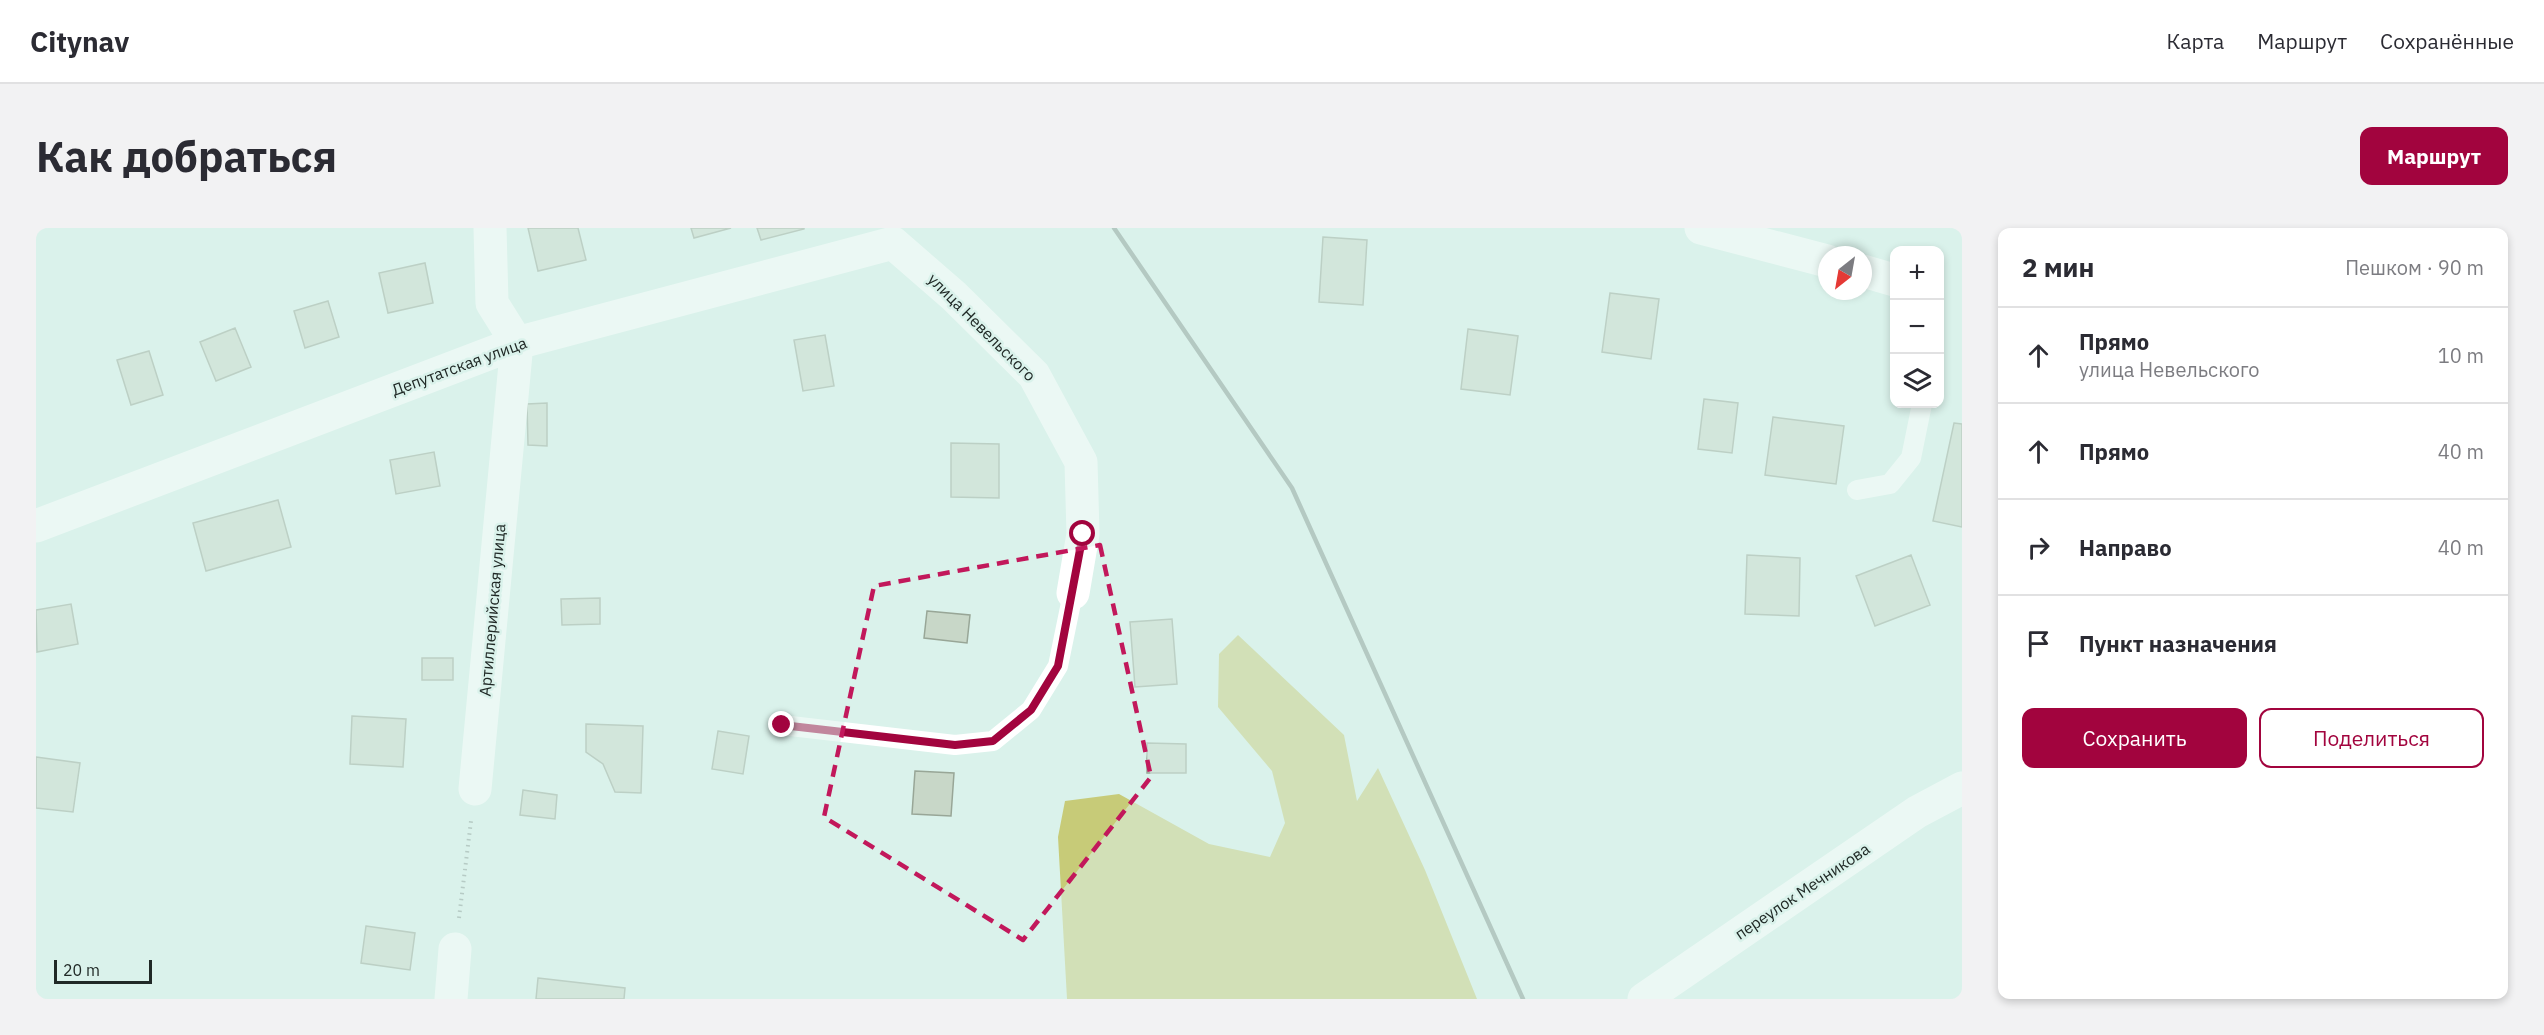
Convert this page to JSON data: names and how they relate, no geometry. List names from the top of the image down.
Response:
{
  "streets": {
    "street": [
      "улица Невельского",
      "Депутатская улица",
      "Артиллерийская улица",
      "переулок Мечникова"
    ]
  },
  "crossings": [
    ["улица Невельского", "Депутатская улица"],
    ["Депутатская улица", "Артиллерийская улица"]
  ],
  "scale_bar": "20 m",
  "north": "bottom left",
  "page": {
    "header": "Citynav",
    "nav": ["Карта", "Маршрут", "Сохранённые"],
    "buttons": [
      "Маршрут",
      ["Сохранить", "Поделиться"]
    ],
    "title": "Как добраться",
    "heading": ["2 мин", "Пешком · 90 m"],
    "map_buttons": ["+", "−"],
    "list": [
      ["Прямо", "улица Невельского", "10 m"],
      ["Прямо", "40 m"],
      ["Направо", "40 m"],
      "Пункт назначения"
    ],
    "scale": "20 m"
  }
}
